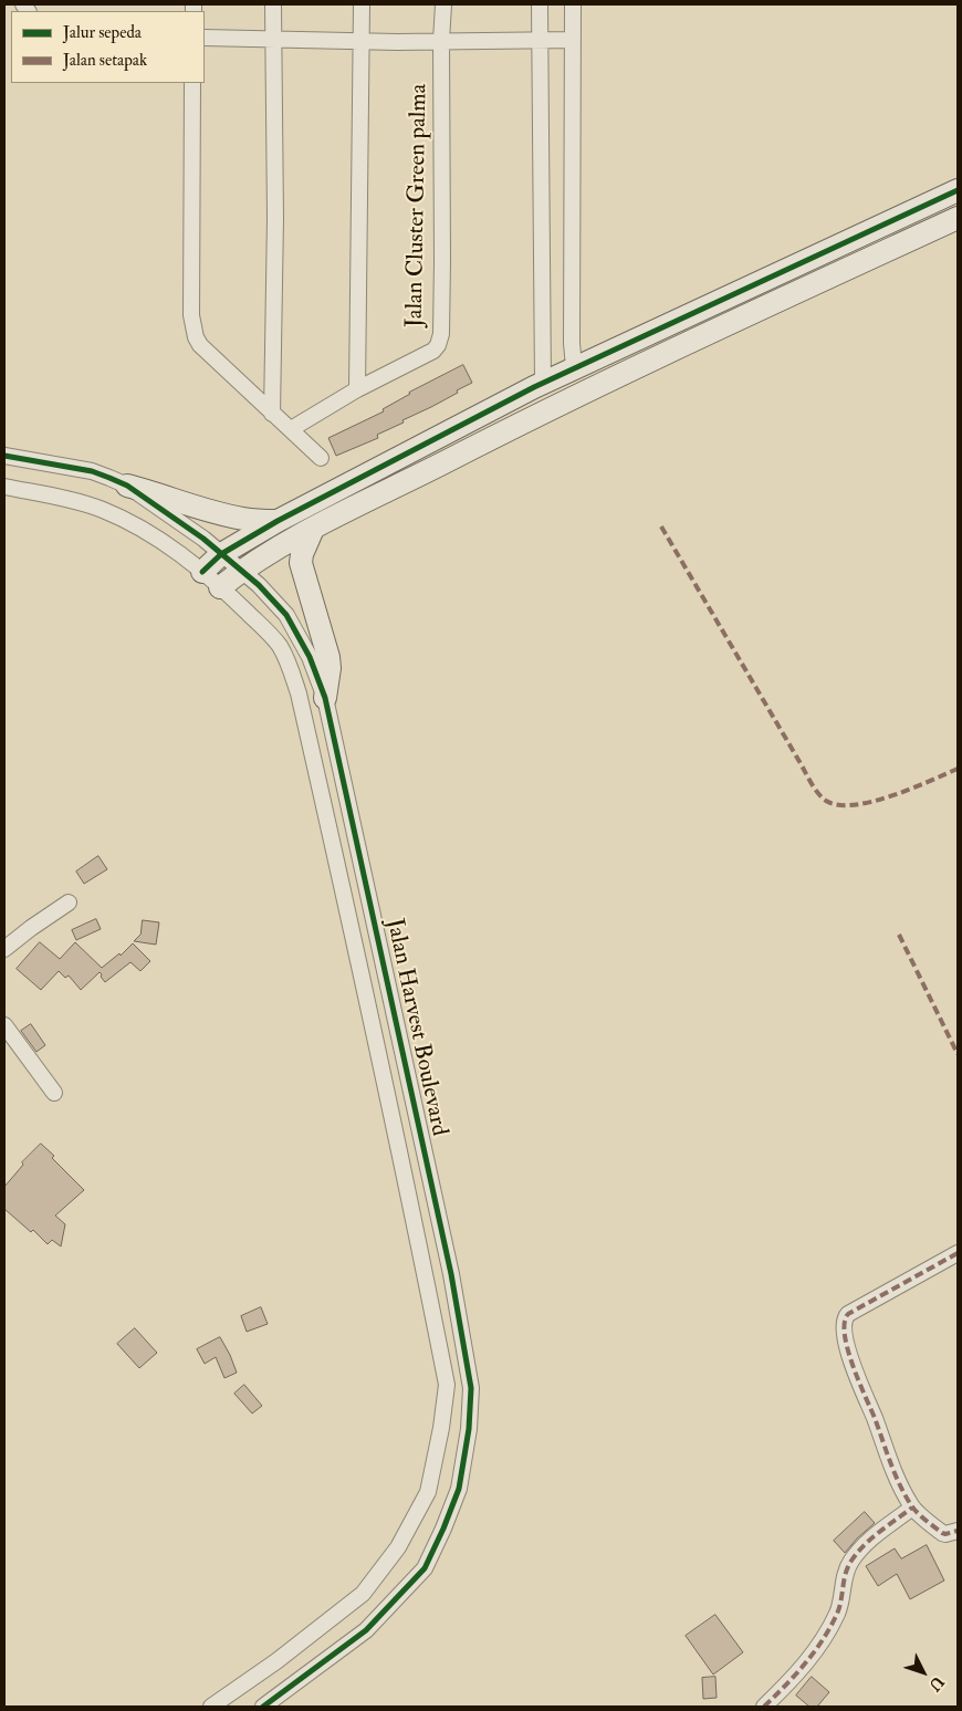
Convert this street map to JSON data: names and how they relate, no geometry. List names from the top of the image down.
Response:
{
  "streets": {
    "street": ["Jalan Cluster Green palma", "Jalan Harvest Boulevard"]
  },
  "legend": ["Jalur sepeda", "Jalan setapak"],
  "north": "bottom right"
}
